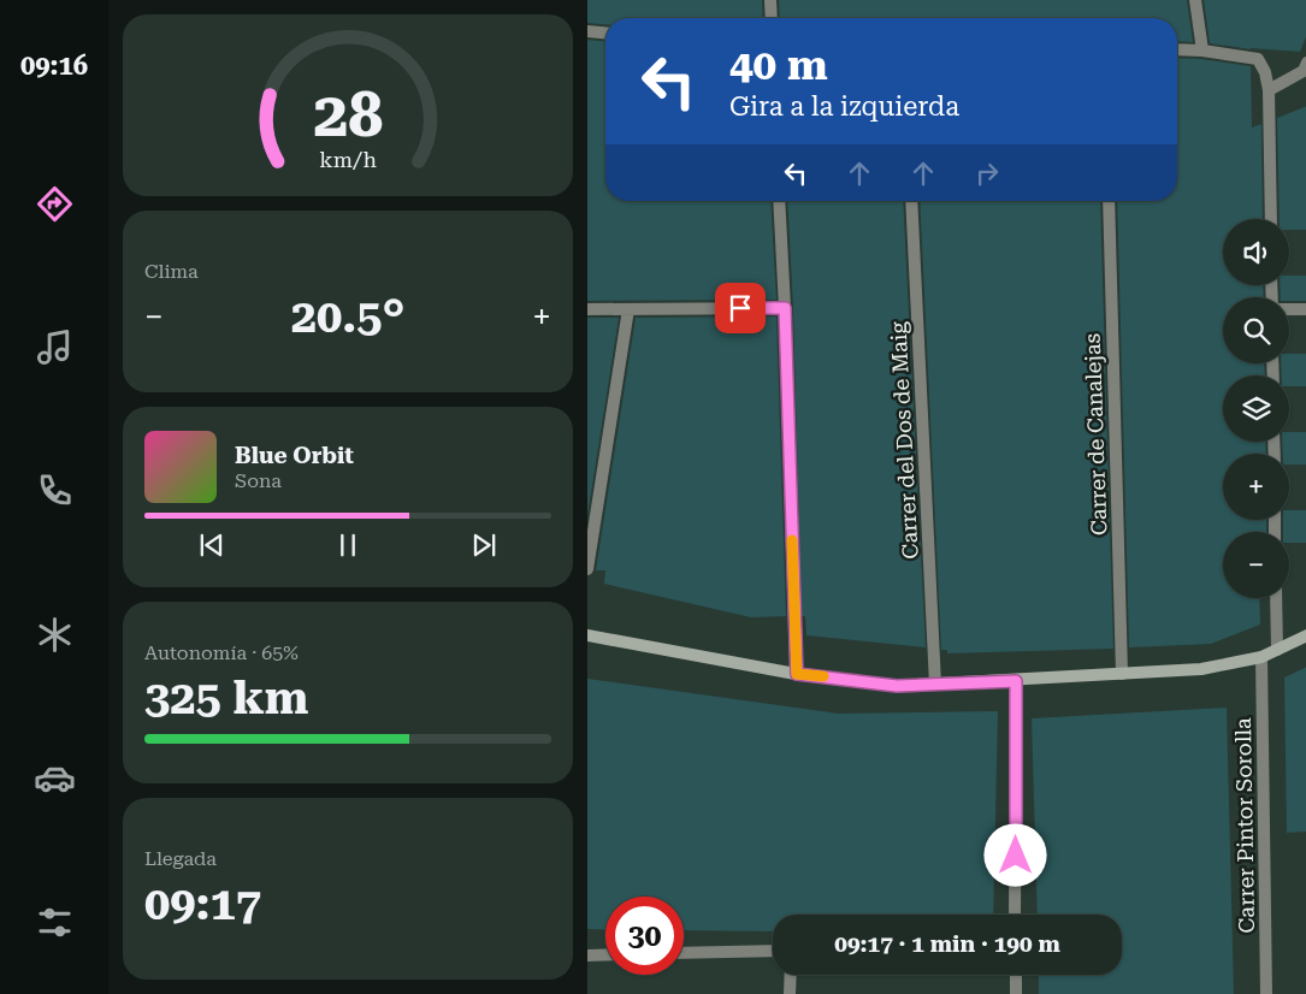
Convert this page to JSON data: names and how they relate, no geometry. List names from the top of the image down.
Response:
{
  "streets": {
    "street": ["Carrer de Canalejas", "Carrer del Dos de Maig", "Carrer Pintor Sorolla"]
  },
  "page": {
    "tabs": "09:16",
    "turn": ["40 m", "Gira a la izquierda"],
    "tile": [
      "Clima",
      ["Autonomía · 65%", "325 km"],
      ["Llegada", "09:17"]
    ],
    "map_buttons": ["+", "−"],
    "heat": ["−", "20.5°", "+"],
    "song": ["Blue Orbit", "Sona"],
    "limit": "30",
    "trip": "09:17 · 1 min · 190 m",
    "gauge": ["28", "km/h"]
  }
}
